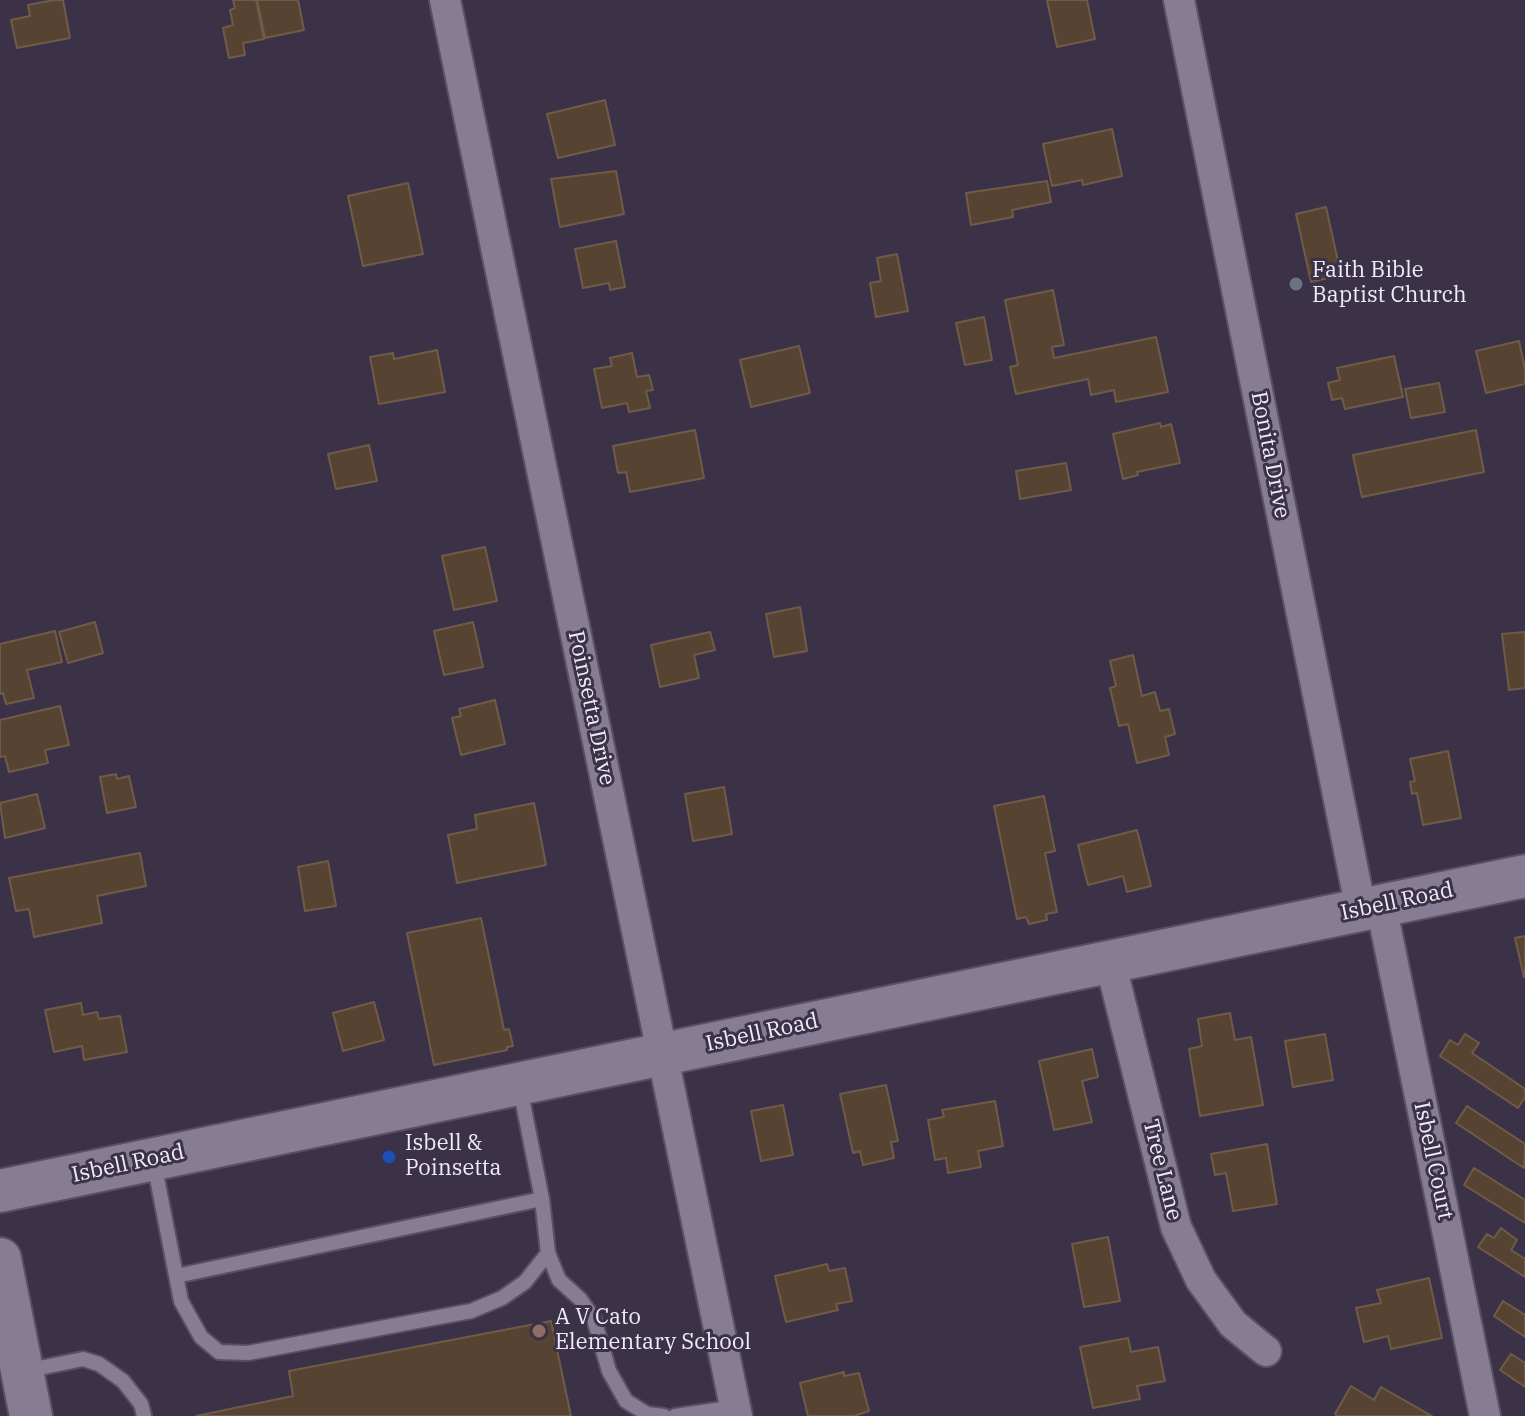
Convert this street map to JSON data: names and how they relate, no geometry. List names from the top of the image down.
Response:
{
  "streets": {
    "street": [
      "Bonita Drive",
      "Poinsetta Drive",
      "Isbell Road",
      "Isbell Court",
      "Tree Lane"
    ]
  },
  "crossings": [
    ["Bonita Drive", "Isbell Road"],
    ["Bonita Drive", "Isbell Court"],
    ["Poinsetta Drive", "Isbell Road"],
    ["Isbell Road", "Isbell Court"],
    ["Isbell Road", "Tree Lane"]
  ],
  "places": ["Faith Bible Baptist Church", "Isbell & Poinsetta", "A V Cato Elementary School"]
}
